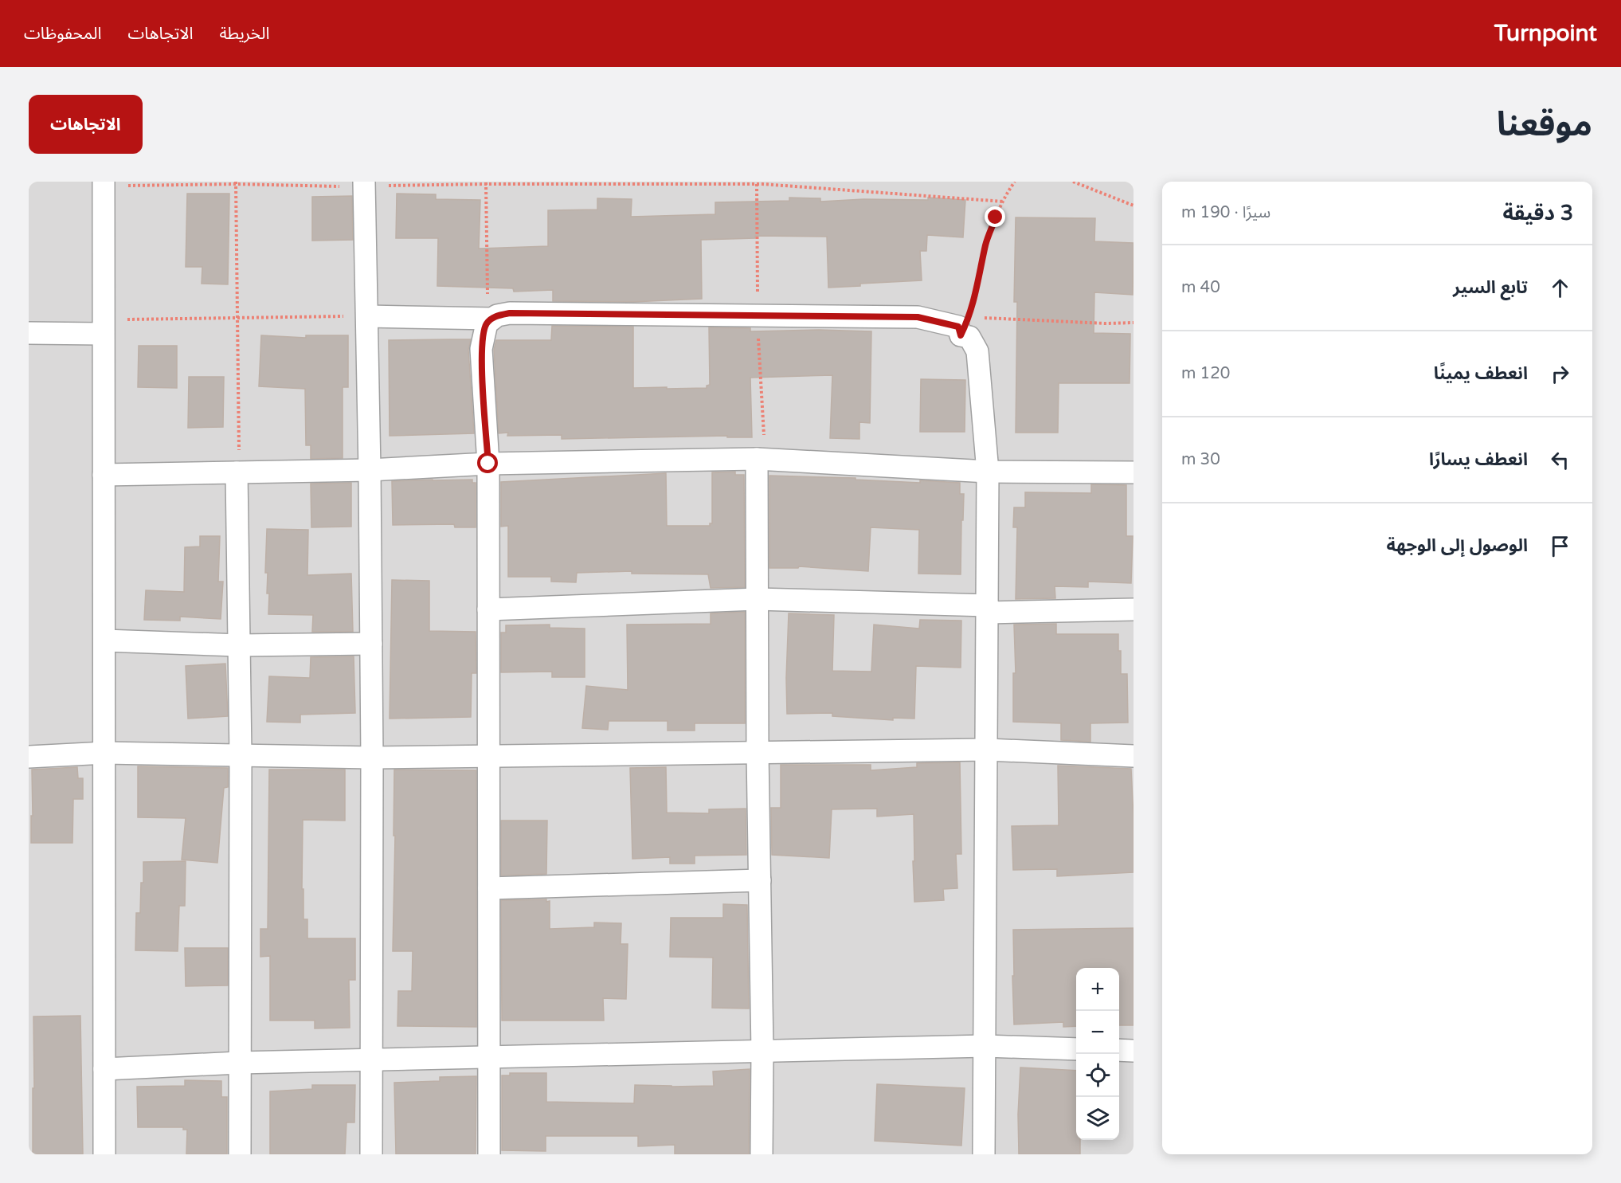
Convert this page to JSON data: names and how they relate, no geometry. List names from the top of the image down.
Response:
{
  "page": {
    "header": "Turnpoint",
    "nav": ["الخريطة", "الاتجاهات", "المحفوظات"],
    "title": "موقعنا",
    "buttons": "الاتجاهات",
    "heading": ["3 دقيقة", "سيرًا · 190 m"],
    "list": [
      ["تابع السير", "40 m"],
      ["انعطف يمينًا", "120 m"],
      ["انعطف يسارًا", "30 m"],
      "الوصول إلى الوجهة"
    ],
    "map_buttons": ["+", "−"]
  }
}
